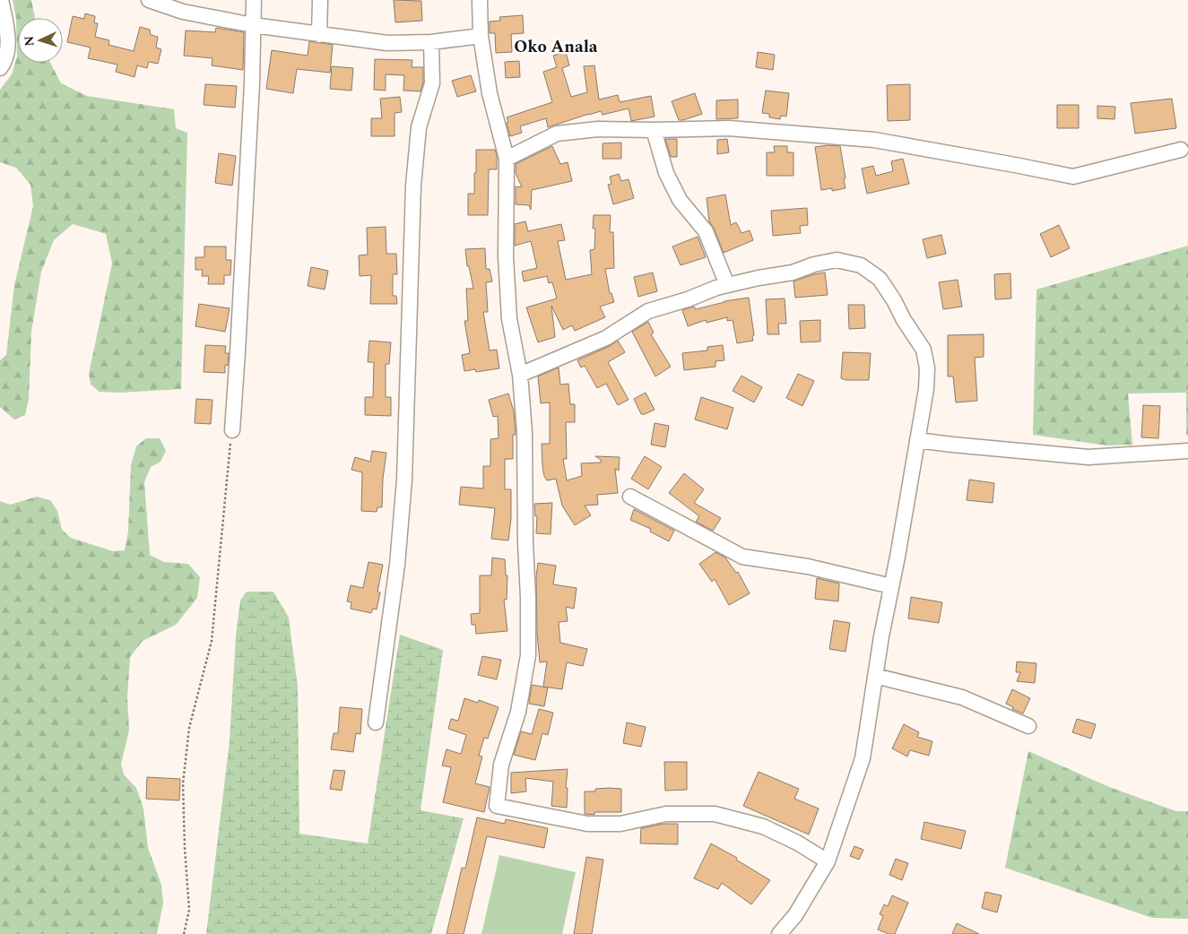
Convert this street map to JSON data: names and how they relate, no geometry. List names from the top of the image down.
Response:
{
  "districts": ["Oko Anala"],
  "north": "left"
}
